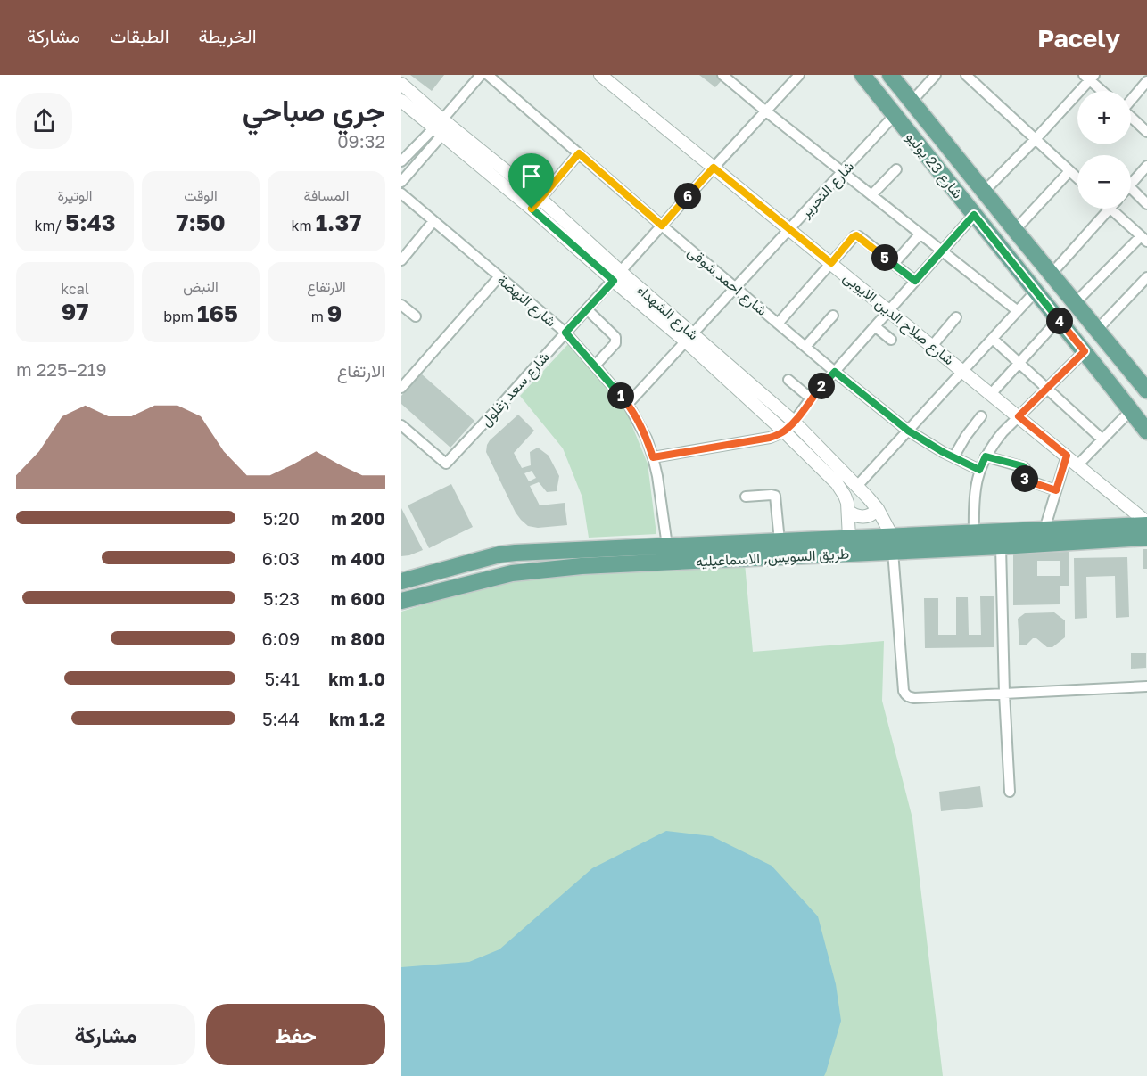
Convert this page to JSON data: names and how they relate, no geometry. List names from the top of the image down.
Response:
{
  "streets": {
    "main road": ["شارع 23 يوليو", "طريق السويس, الاسماعيليه"],
    "street": [
      "شارع التحرير",
      "شارع احمد شوقى",
      "شارع النهضة",
      "شارع الشهداء",
      "شارع صلاح الدين الايوبى",
      "شارع سعد زغلول"
    ]
  },
  "crossings": [
    ["شارع 23 يوليو", "شارع التحرير"],
    ["شارع التحرير", "شارع احمد شوقى"],
    ["شارع التحرير", "شارع النهضة"],
    ["شارع التحرير", "شارع الشهداء"],
    ["شارع التحرير", "شارع صلاح الدين الايوبى"],
    ["شارع احمد شوقى", "شارع سعد زغلول"],
    ["شارع النهضة", "شارع سعد زغلول"],
    ["شارع النهضة", "طريق السويس, الاسماعيليه"],
    ["شارع الشهداء", "شارع سعد زغلول"],
    ["شارع الشهداء", "طريق السويس, الاسماعيليه"],
    ["شارع صلاح الدين الايوبى", "شارع سعد زغلول"],
    ["شارع صلاح الدين الايوبى", "طريق السويس, الاسماعيليه"]
  ],
  "page": {
    "header": "Pacely",
    "nav": ["الخريطة", "الطبقات", "مشاركة"],
    "heading": ["جري صباحي", "09:32"],
    "map_buttons": ["+", "−"],
    "stats": [
      ["المسافة", "1.37 km"],
      ["الوقت", "7:50"],
      ["الوتيرة", "5:43 /km"],
      ["الارتفاع", "9 m"],
      ["النبض", "165 bpm"],
      ["kcal", "97"]
    ],
    "pins": [
      "6",
      "5",
      "4",
      "2",
      "1",
      "3"
    ],
    "chart": ["الارتفاع", "219–225 m"],
    "list": [
      {
        "name": "200 m",
        "note": "5:20"
      },
      {
        "name": "400 m",
        "note": "6:03"
      },
      {
        "name": "600 m",
        "note": "5:23"
      },
      {
        "name": "800 m",
        "note": "6:09"
      },
      {
        "name": "1.0 km",
        "note": "5:41"
      },
      {
        "name": "1.2 km",
        "note": "5:44"
      }
    ],
    "buttons": ["حفظ", "مشاركة"]
  }
}
